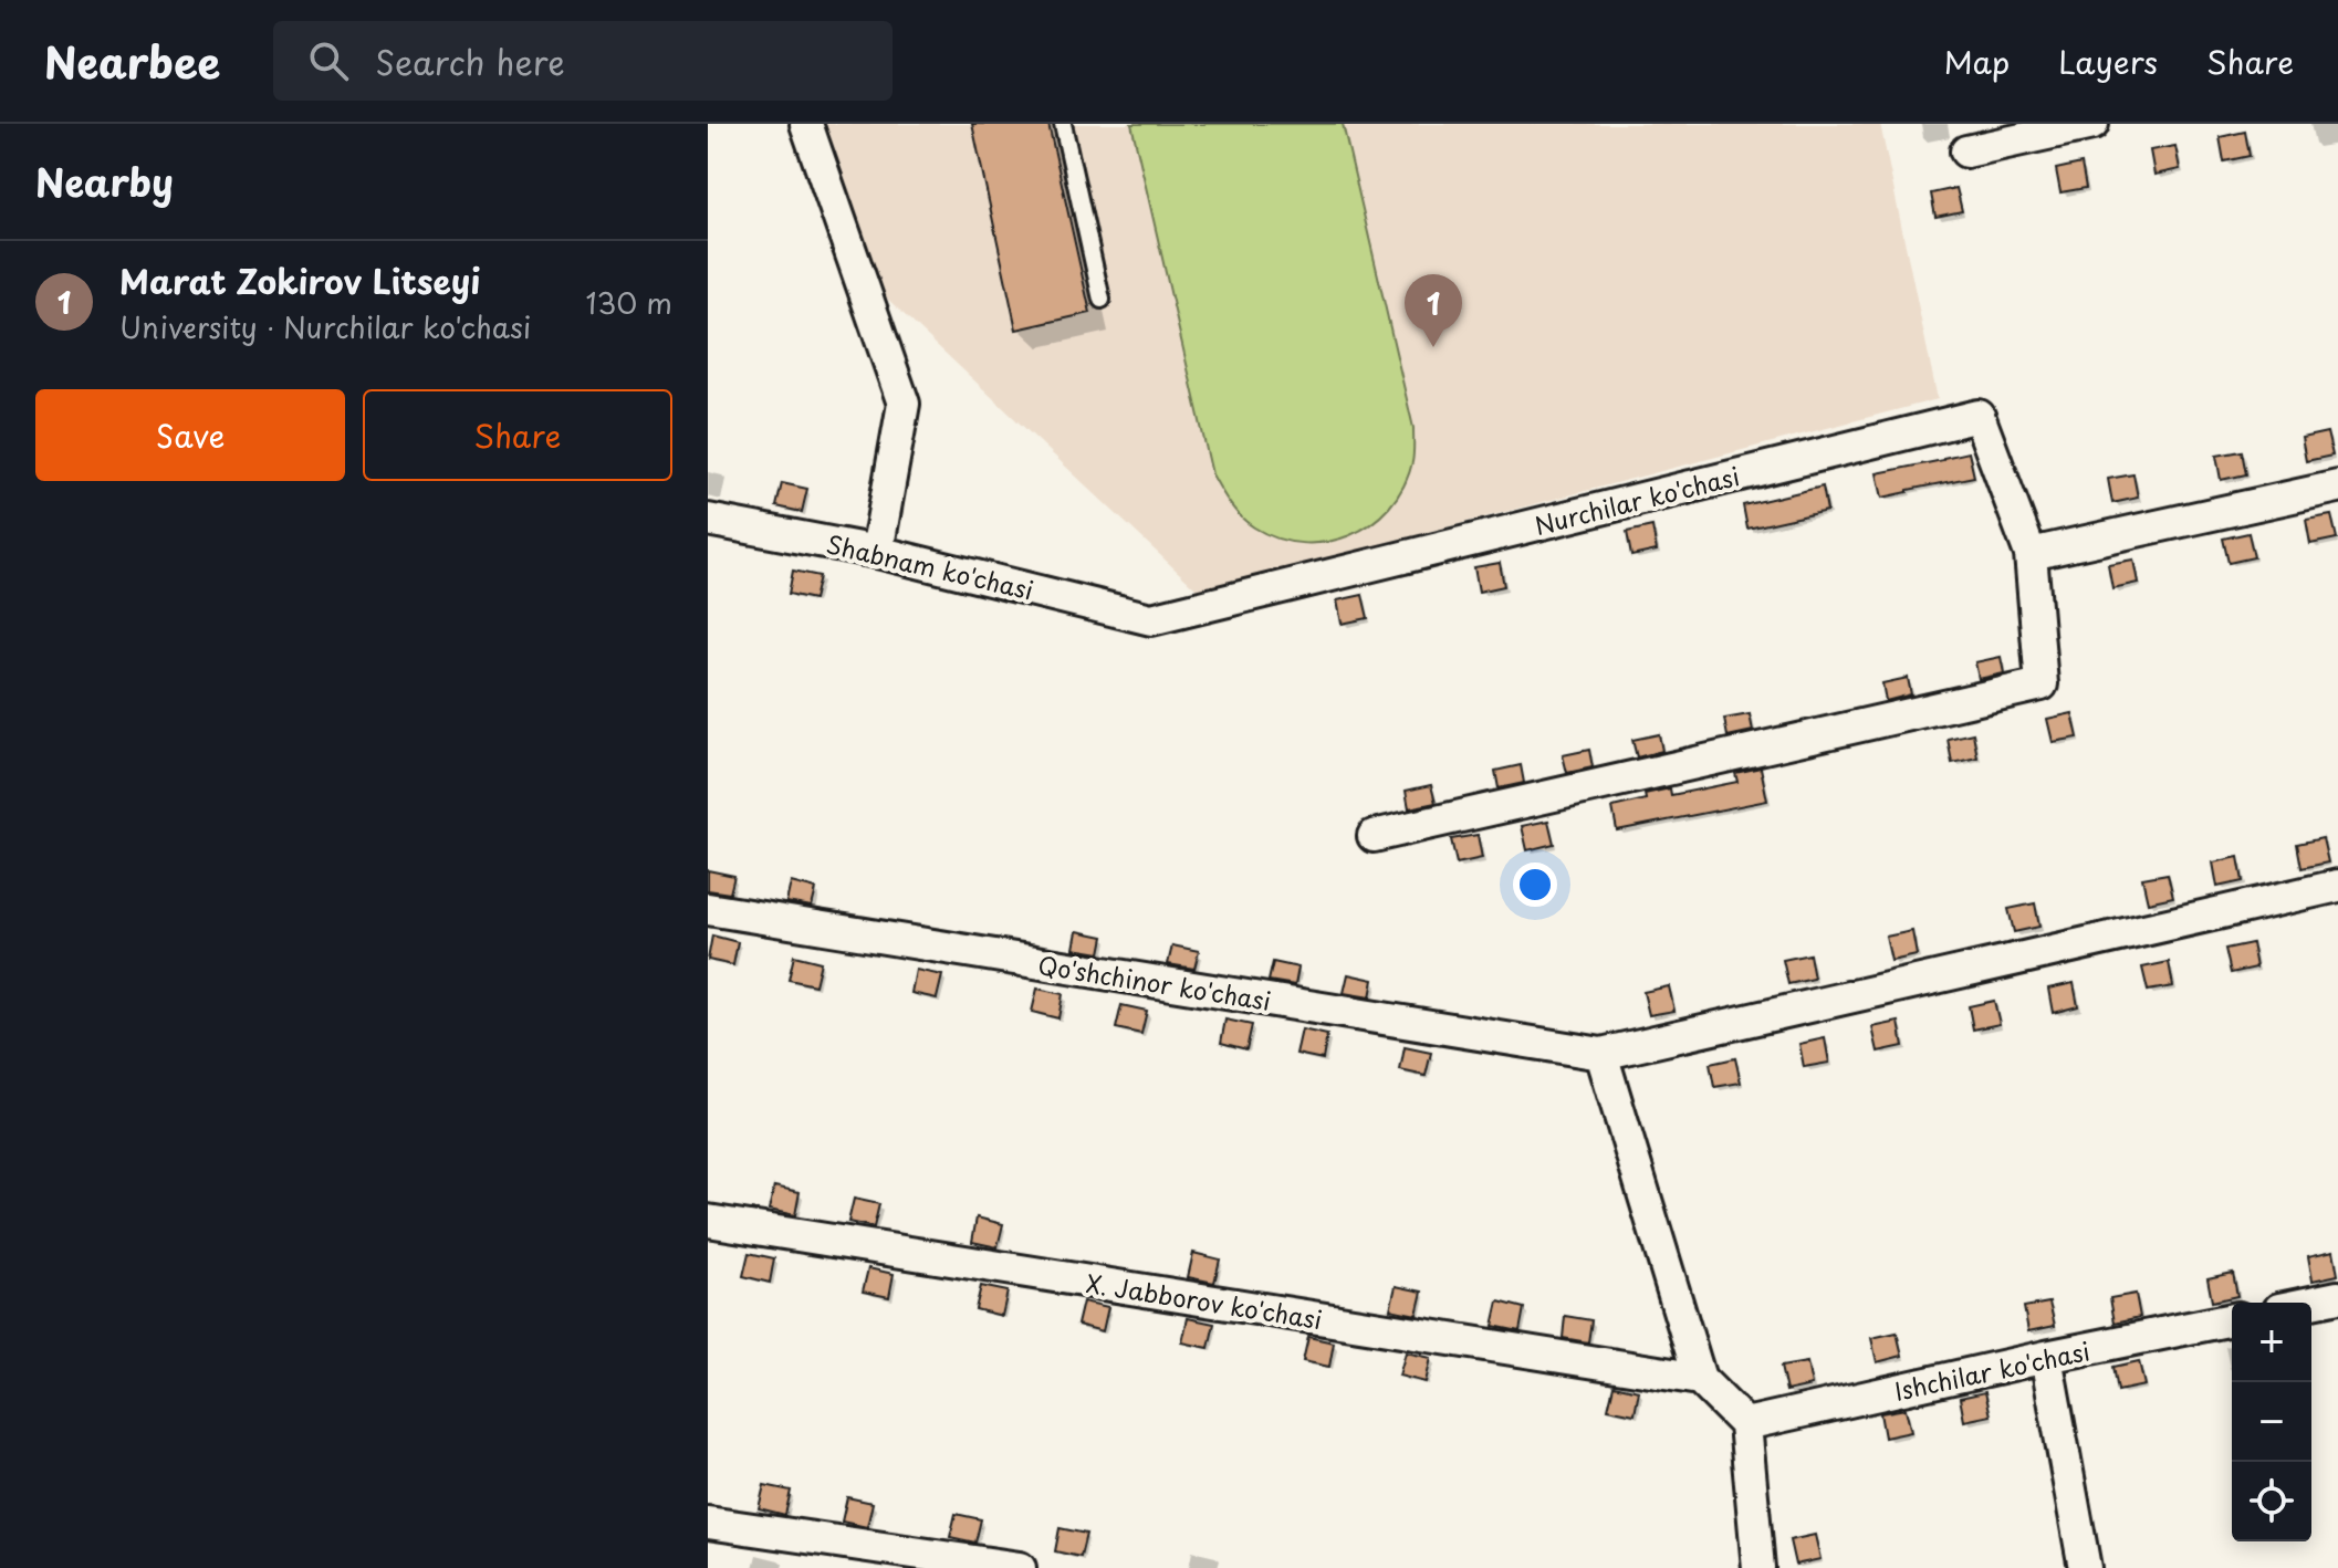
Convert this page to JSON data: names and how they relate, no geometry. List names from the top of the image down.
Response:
{
  "streets": {
    "street": [
      "Nurchilar ko'chasi",
      "Shabnam ko'chasi",
      "Qo'shchinor ko'chasi",
      "X. Jabborov ko'chasi",
      "Ishchilar ko'chasi"
    ]
  },
  "crossings": [
    ["Nurchilar ko'chasi", "Shabnam ko'chasi"]
  ],
  "page": {
    "header": "Nearbee",
    "search": "Search here",
    "nav": ["Map", "Layers", "Share"],
    "heading": "Nearby",
    "list": [
      {
        "mark": "1",
        "name": "Marat Zokirov Litseyi",
        "note": "University · Nurchilar ko'chasi",
        "value": "130 m"
      }
    ],
    "pins": "1",
    "buttons": ["Save", "Share"],
    "map_buttons": ["+", "−"]
  }
}
